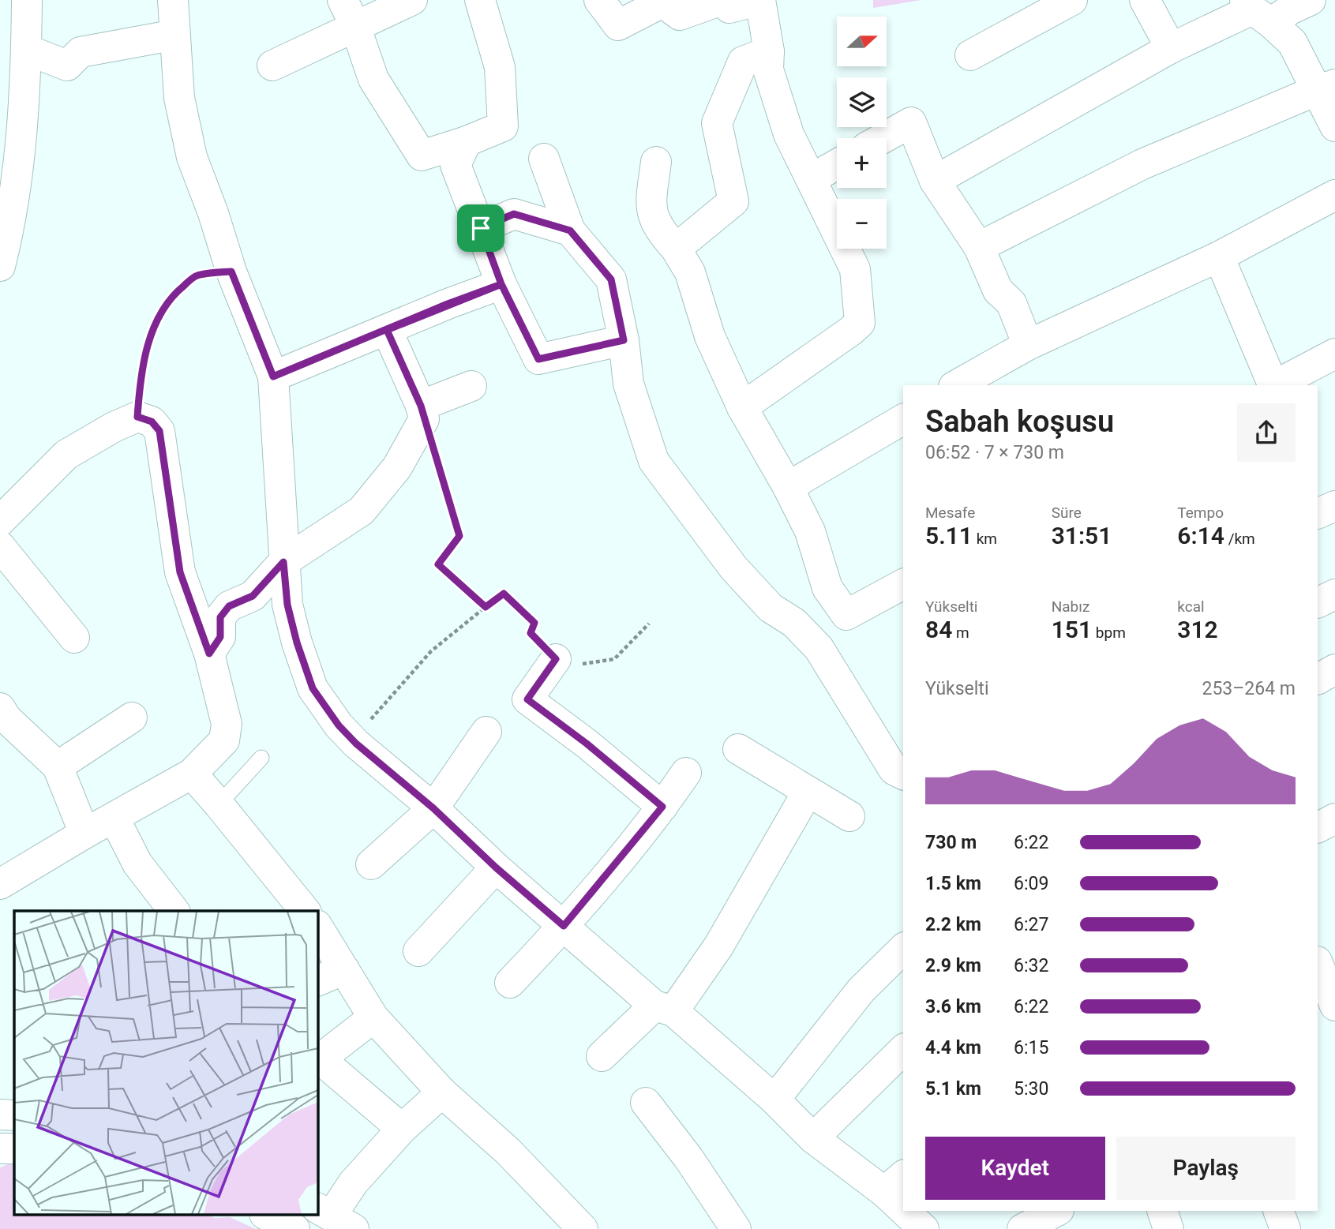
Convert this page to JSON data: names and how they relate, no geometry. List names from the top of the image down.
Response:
{
  "north": "right",
  "page": {
    "map_buttons": ["+", "−"],
    "heading": ["Sabah koşusu", "06:52 · 7 × 730 m"],
    "stats": [
      ["Mesafe", "5.11 km"],
      ["Süre", "31:51"],
      ["Tempo", "6:14 /km"],
      ["Yükselti", "84 m"],
      ["Nabız", "151 bpm"],
      ["kcal", "312"]
    ],
    "chart": ["Yükselti", "253–264 m"],
    "list": [
      {
        "name": "730 m",
        "note": "6:22"
      },
      {
        "name": "1.5 km",
        "note": "6:09"
      },
      {
        "name": "2.2 km",
        "note": "6:27"
      },
      {
        "name": "2.9 km",
        "note": "6:32"
      },
      {
        "name": "3.6 km",
        "note": "6:22"
      },
      {
        "name": "4.4 km",
        "note": "6:15"
      },
      {
        "name": "5.1 km",
        "note": "5:30"
      }
    ],
    "buttons": ["Kaydet", "Paylaş"]
  }
}
